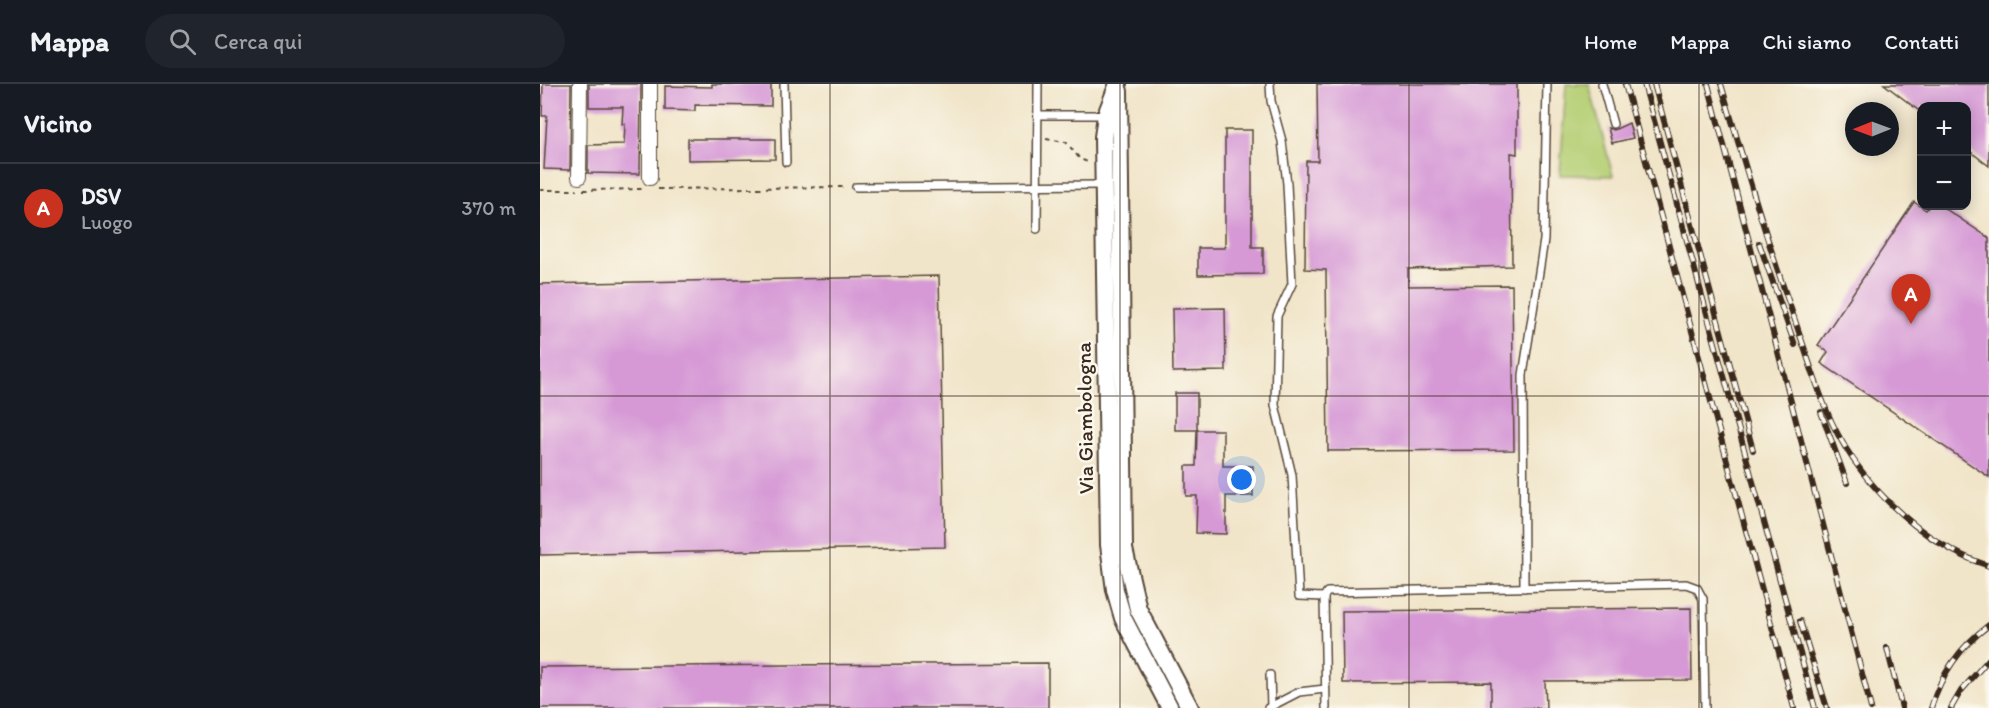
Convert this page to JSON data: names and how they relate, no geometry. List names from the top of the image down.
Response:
{
  "streets": {
    "street": ["Via Giambologna"]
  },
  "north": "left",
  "page": {
    "header": "Mappa",
    "search": "Cerca qui",
    "nav": [
      "Home",
      "Mappa",
      "Chi siamo",
      "Contatti"
    ],
    "heading": "Vicino",
    "map_buttons": ["+", "−"],
    "list": [
      {
        "mark": "A",
        "name": "DSV",
        "note": "Luogo",
        "value": "370 m"
      }
    ],
    "pins": "A"
  }
}
